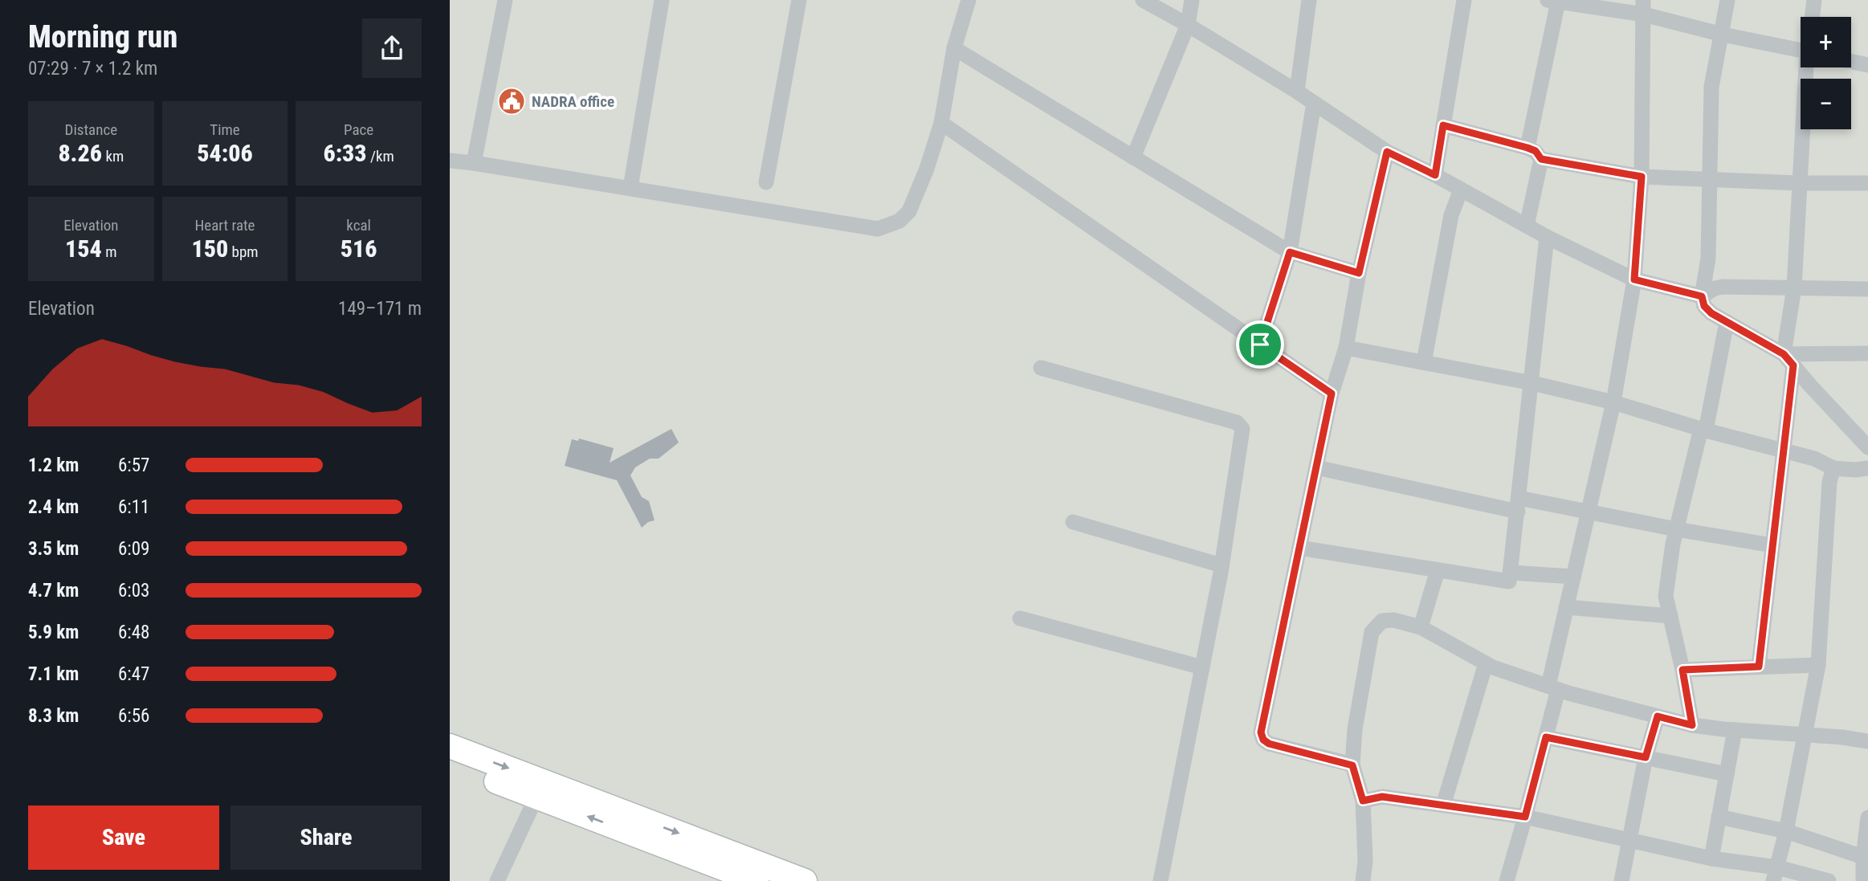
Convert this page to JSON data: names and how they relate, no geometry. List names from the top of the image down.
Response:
{
  "places": {
    "public building": ["NADRA office"]
  },
  "page": {
    "heading": ["Morning run", "07:29 · 7 × 1.2 km"],
    "map_buttons": ["+", "−"],
    "stats": [
      ["Distance", "8.26 km"],
      ["Time", "54:06"],
      ["Pace", "6:33 /km"],
      ["Elevation", "154 m"],
      ["Heart rate", "150 bpm"],
      ["kcal", "516"]
    ],
    "chart": ["Elevation", "149–171 m"],
    "list": [
      {
        "name": "1.2 km",
        "note": "6:57"
      },
      {
        "name": "2.4 km",
        "note": "6:11"
      },
      {
        "name": "3.5 km",
        "note": "6:09"
      },
      {
        "name": "4.7 km",
        "note": "6:03"
      },
      {
        "name": "5.9 km",
        "note": "6:48"
      },
      {
        "name": "7.1 km",
        "note": "6:47"
      },
      {
        "name": "8.3 km",
        "note": "6:56"
      }
    ],
    "buttons": ["Save", "Share"]
  }
}
